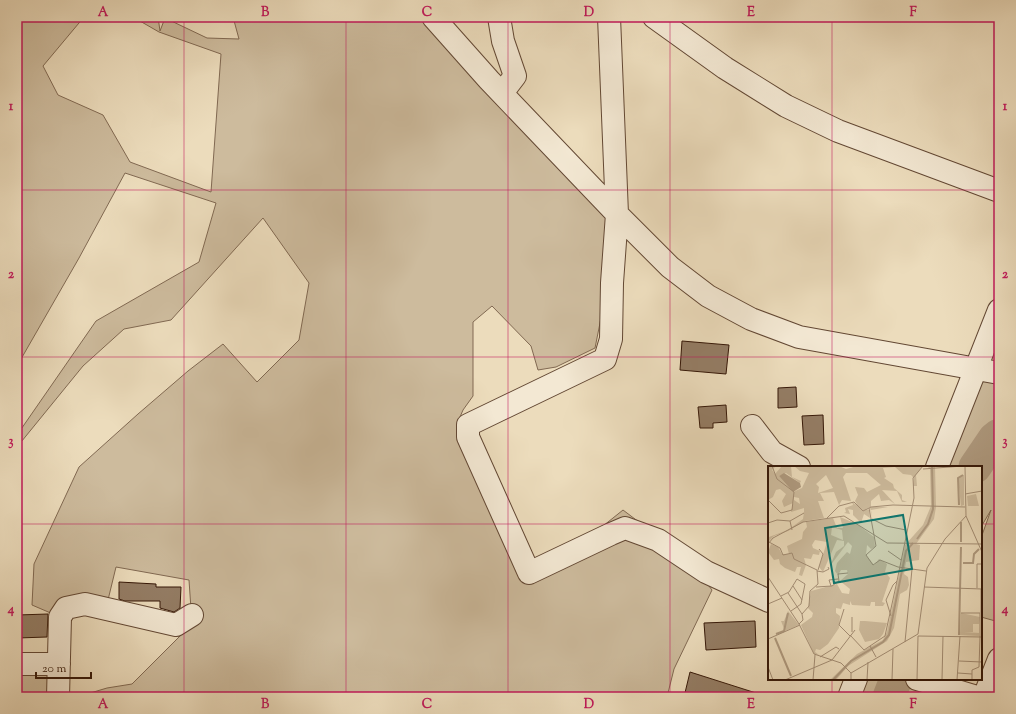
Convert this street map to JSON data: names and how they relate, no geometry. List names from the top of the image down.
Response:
{
  "scale_bar": "20 m",
  "grid": {
    "columns": [
      "A",
      "B",
      "C",
      "D",
      "E",
      "F"
    ],
    "rows": [
      "1",
      "2",
      "3",
      "4"
    ]
  }
}
